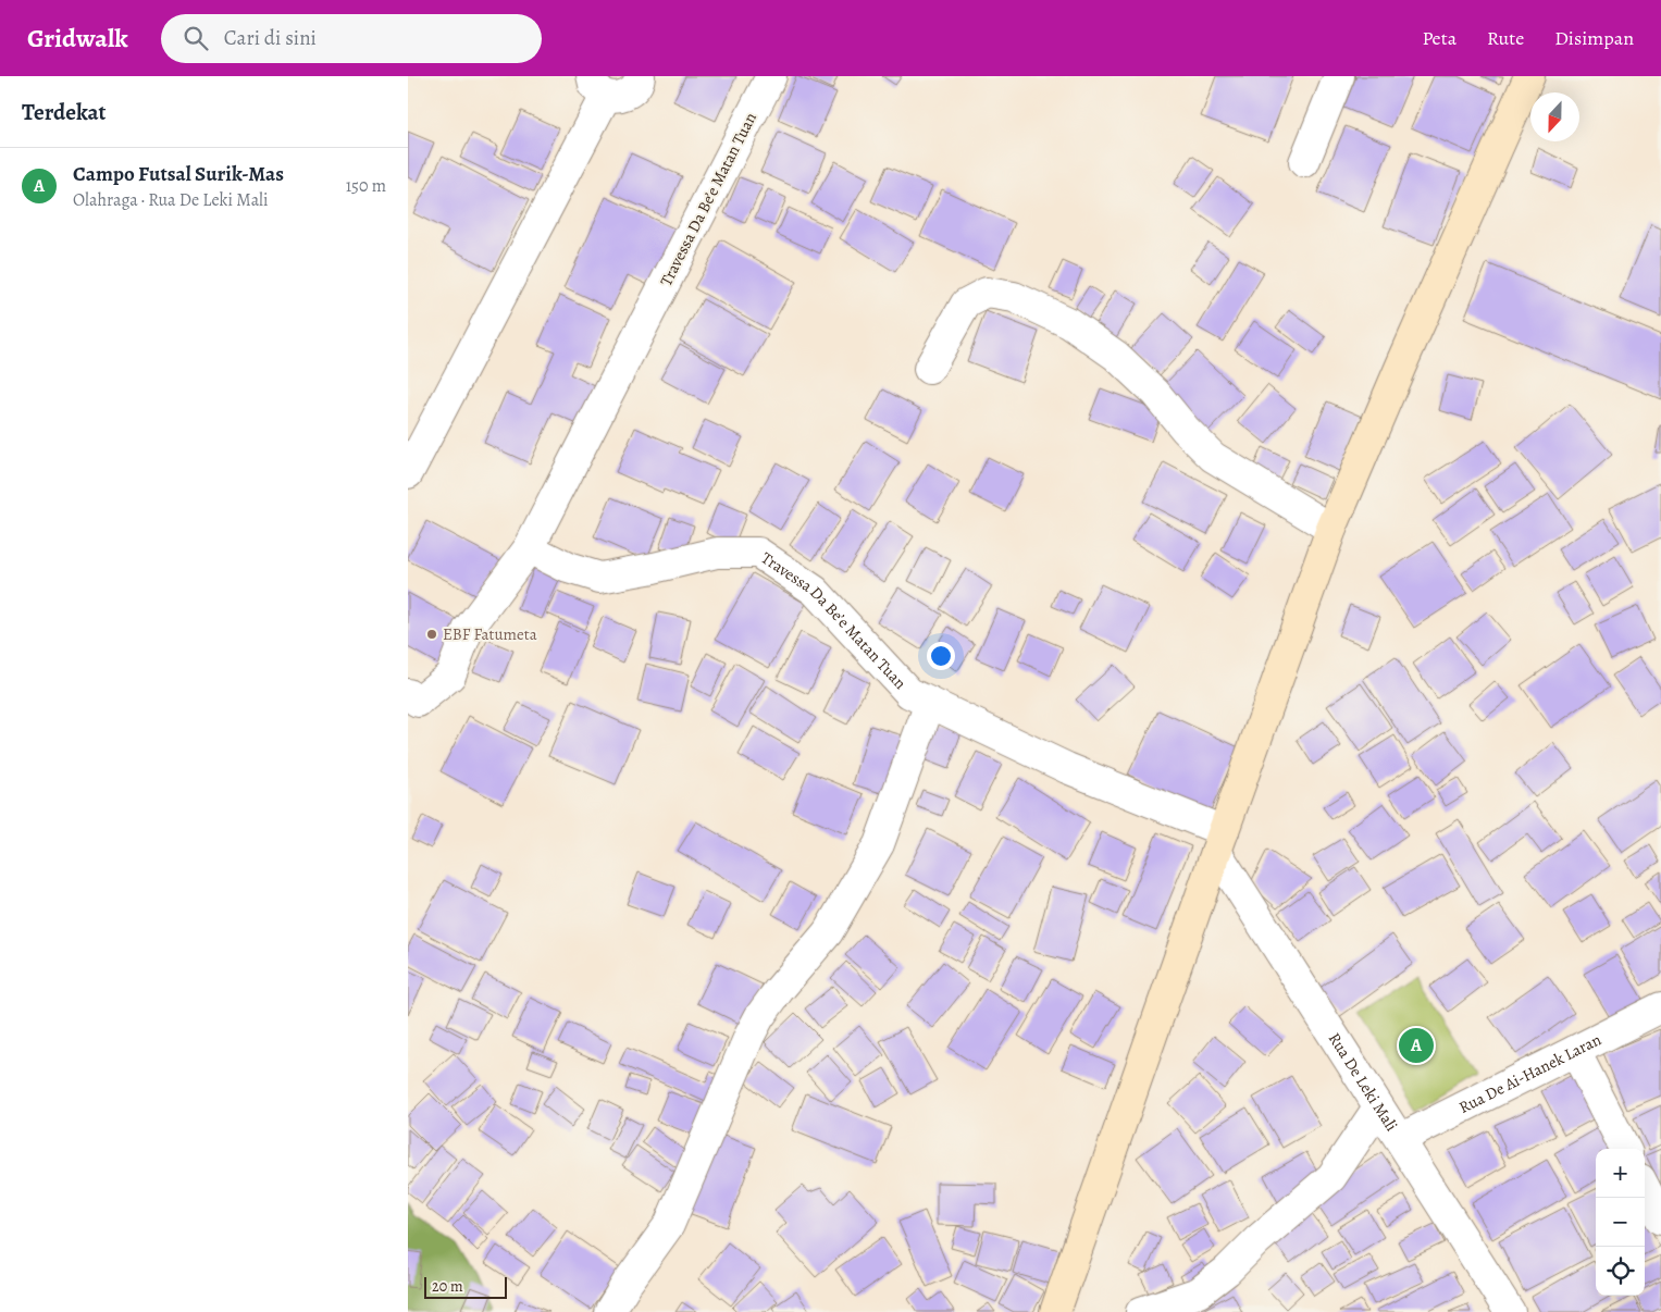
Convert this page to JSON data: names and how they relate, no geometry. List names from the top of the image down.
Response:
{
  "streets": {
    "street": ["Travessa Da Be’e Matan Tuan", "Rua De Ai-Hanek Laran", "Rua De Leki Mali"]
  },
  "crossings": [
    ["Travessa Da Be’e Matan Tuan", "Rua De Leki Mali"],
    ["Rua De Ai-Hanek Laran", "Rua De Leki Mali"]
  ],
  "places": ["EBF Fatumeta"],
  "scale_bar": "20 m",
  "north": "bottom",
  "page": {
    "header": "Gridwalk",
    "search": "Cari di sini",
    "nav": ["Peta", "Rute", "Disimpan"],
    "heading": "Terdekat",
    "list": [
      {
        "mark": "A",
        "name": "Campo Futsal Surik-Mas",
        "note": "Olahraga · Rua De Leki Mali",
        "value": "150 m"
      }
    ],
    "pins": "A",
    "map_buttons": ["+", "−"],
    "scale": "20 m"
  }
}
